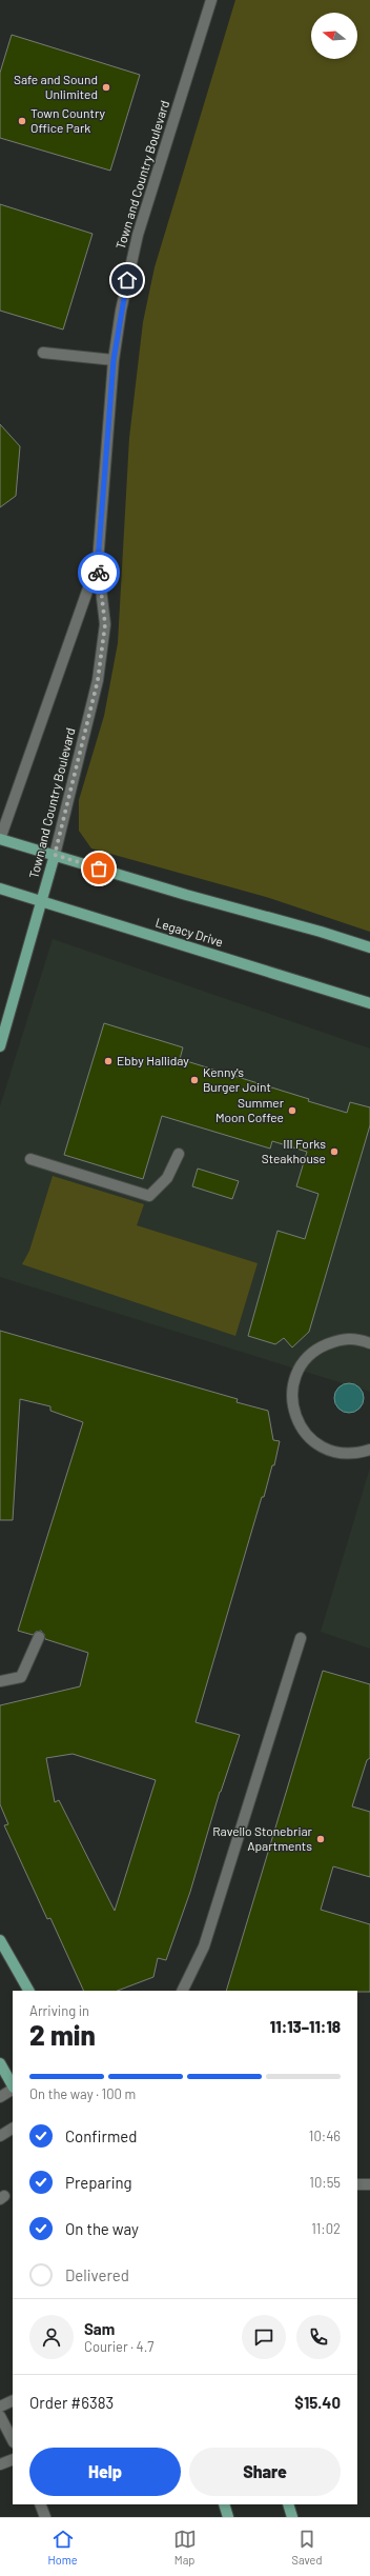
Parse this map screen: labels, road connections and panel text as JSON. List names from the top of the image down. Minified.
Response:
{"streets":{"main road":["Town and Country Boulevard","Legacy Drive"]},"crossings":[["Town and Country Boulevard","Legacy Drive"]],"places":["Safe and Sound Unlimited","Town Country Office Park","Ebby Halliday","Kenny's Burger Joint","Summer Moon Coffee","III Forks Steakhouse","Ravello Stonebriar Apartments"],"north":"left","page":{"heading":["2 min","Arriving in","11:13–11:18"],"panel":["Sam","Courier · 4.7","Order #6383","$15.40"],"bar":"On the way · 100 m","list":[["Confirmed","10:46"],["Preparing","10:55"],["On the way","11:02"],"Delivered"],"buttons":["Help","Share"],"tabs":["Home","Map","Saved"]}}
